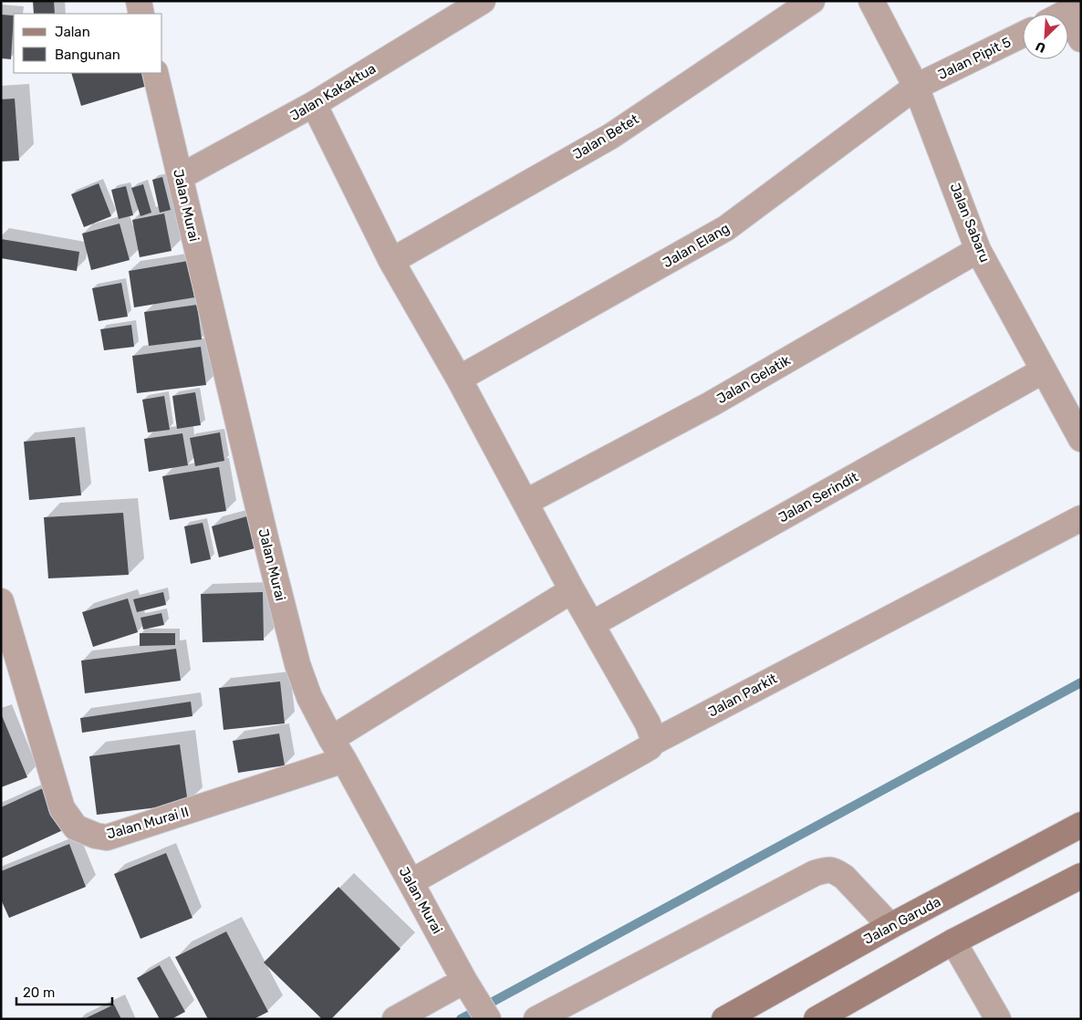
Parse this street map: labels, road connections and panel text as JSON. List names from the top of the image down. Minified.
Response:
{"streets":{"main road":["Jalan Garuda"],"street":["Jalan Pipit 5","Jalan Kakaktua","Jalan Betet","Jalan Murai","Jalan Sabaru","Jalan Elang","Jalan Gelatik","Jalan Serindit","Jalan Parkit","Jalan Murai II"]},"crossings":[["Jalan Pipit 5","Jalan Sabaru"],["Jalan Pipit 5","Jalan Elang"],["Jalan Kakaktua","Jalan Murai"],["Jalan Murai","Jalan Parkit"],["Jalan Murai","Jalan Murai II"],["Jalan Sabaru","Jalan Elang"],["Jalan Sabaru","Jalan Gelatik"],["Jalan Sabaru","Jalan Serindit"]],"legend":["Jalan","Bangunan"],"scale_bar":"20 m","north":"bottom left"}
